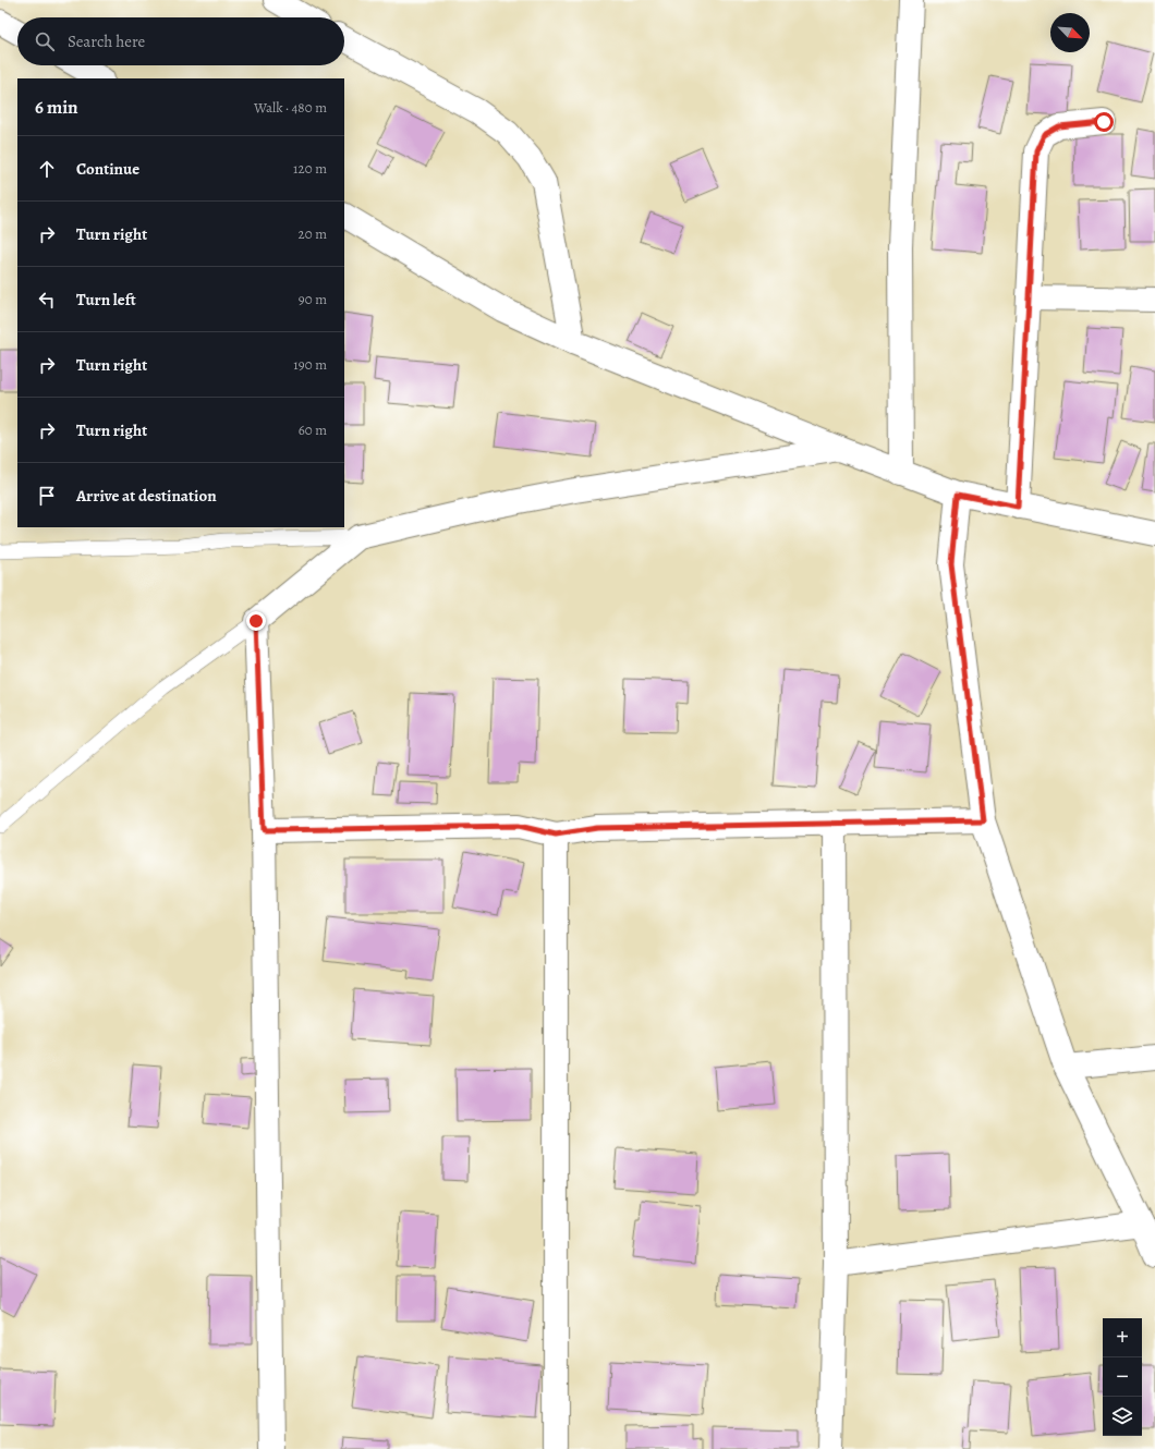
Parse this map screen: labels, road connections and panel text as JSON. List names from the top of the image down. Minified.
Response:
{"north":"bottom right","page":{"search":"Search here","heading":["6 min","Walk · 480 m"],"list":[["Continue","120 m"],["Turn right","20 m"],["Turn left","90 m"],["Turn right","190 m"],["Turn right","60 m"],"Arrive at destination"],"map_buttons":["+","−"]}}
